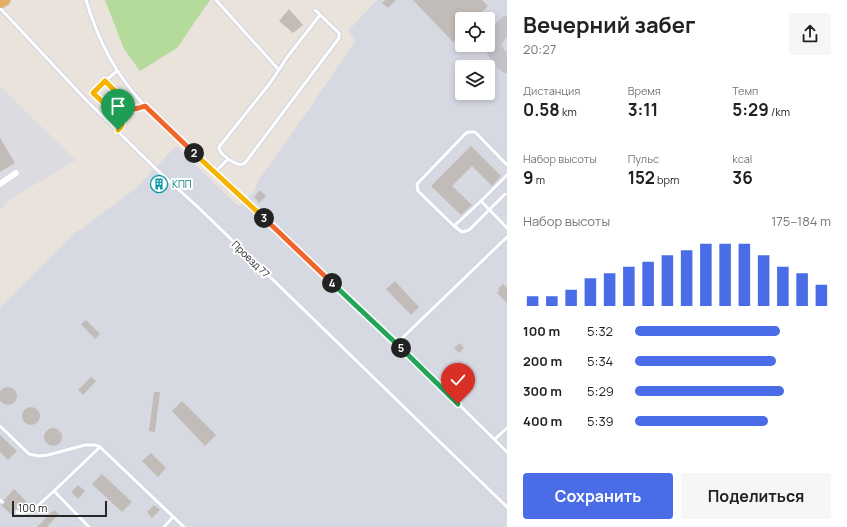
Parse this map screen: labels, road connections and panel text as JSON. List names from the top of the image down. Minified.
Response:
{"streets":{"lane":["Проезд 77"]},"places":{"building":["КПП"]},"scale_bar":"100 m","page":{"heading":["Вечерний забег","20:27"],"stats":[["Дистанция","0.58 km"],["Время","3:11"],["Темп","5:29 /km"],["Набор высоты","9 m"],["Пульс","152 bpm"],["kcal","36"]],"pins":["2","3","4","5"],"chart":["Набор высоты","175–184 m"],"list":[{"name":"100 m","note":"5:32"},{"name":"200 m","note":"5:34"},{"name":"300 m","note":"5:29"},{"name":"400 m","note":"5:39"}],"buttons":["Сохранить","Поделиться"],"scale":"100 m"}}
